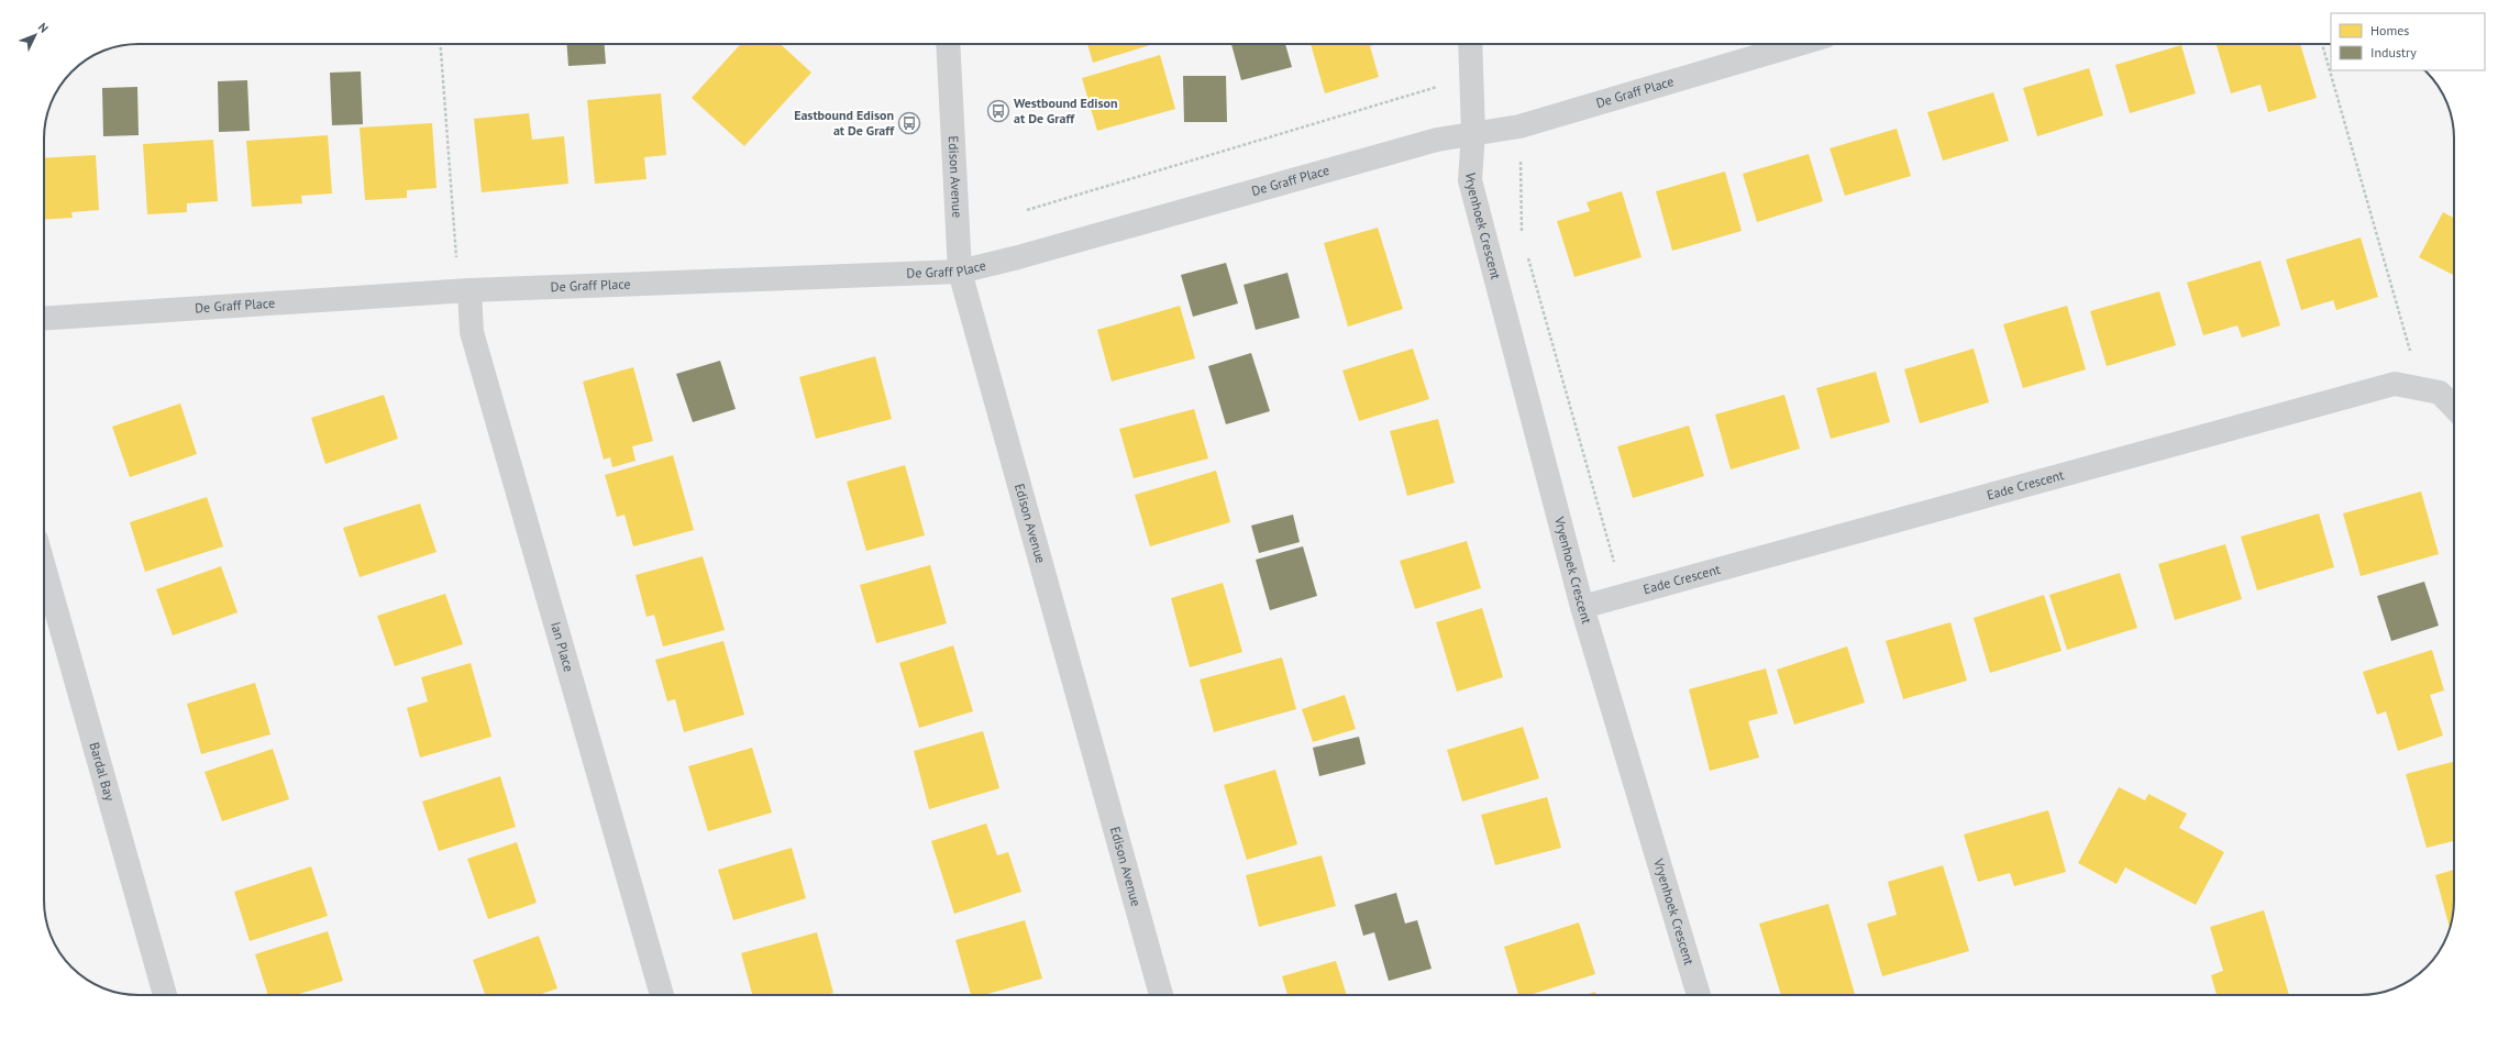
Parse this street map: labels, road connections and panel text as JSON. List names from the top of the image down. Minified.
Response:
{"streets":{"street":["De Graff Place","Edison Avenue","Vryenhoek Crescent","Eade Crescent","Ian Place","Bardal Bay"]},"crossings":[["De Graff Place","Edison Avenue"],["De Graff Place","Vryenhoek Crescent"],["De Graff Place","Ian Place"],["Vryenhoek Crescent","Eade Crescent"]],"places":{"bus stop":["Westbound Edison at De Graff","Eastbound Edison at De Graff"]},"legend":["Homes","Industry"],"north":"top right"}
